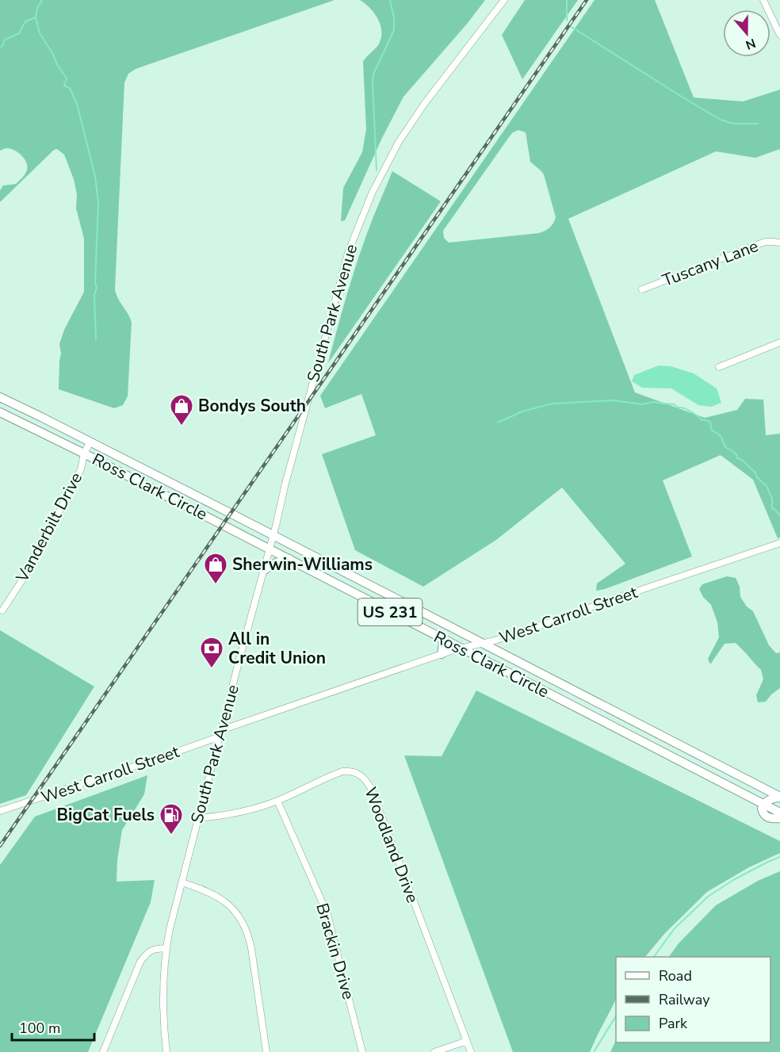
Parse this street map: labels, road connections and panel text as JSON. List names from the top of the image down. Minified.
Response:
{"streets":{"highway":["Ross Clark Circle","US 231"],"street":["Tuscany Lane","South Park Avenue","Vanderbilt Drive","West Carroll Street","Woodland Drive","Brackin Drive"]},"crossings":[["South Park Avenue","Ross Clark Circle"],["South Park Avenue","West Carroll Street"],["South Park Avenue","Woodland Drive"],["Ross Clark Circle","Vanderbilt Drive"],["Ross Clark Circle","West Carroll Street"],["Woodland Drive","Brackin Drive"]],"places":{"shop":["Bondys South","Sherwin-Williams"],"bank":["All in Credit Union"],"fuel station":["BigCat Fuels"]},"legend":["Road","Railway","Park"],"scale_bar":"100 m","north":"bottom"}
